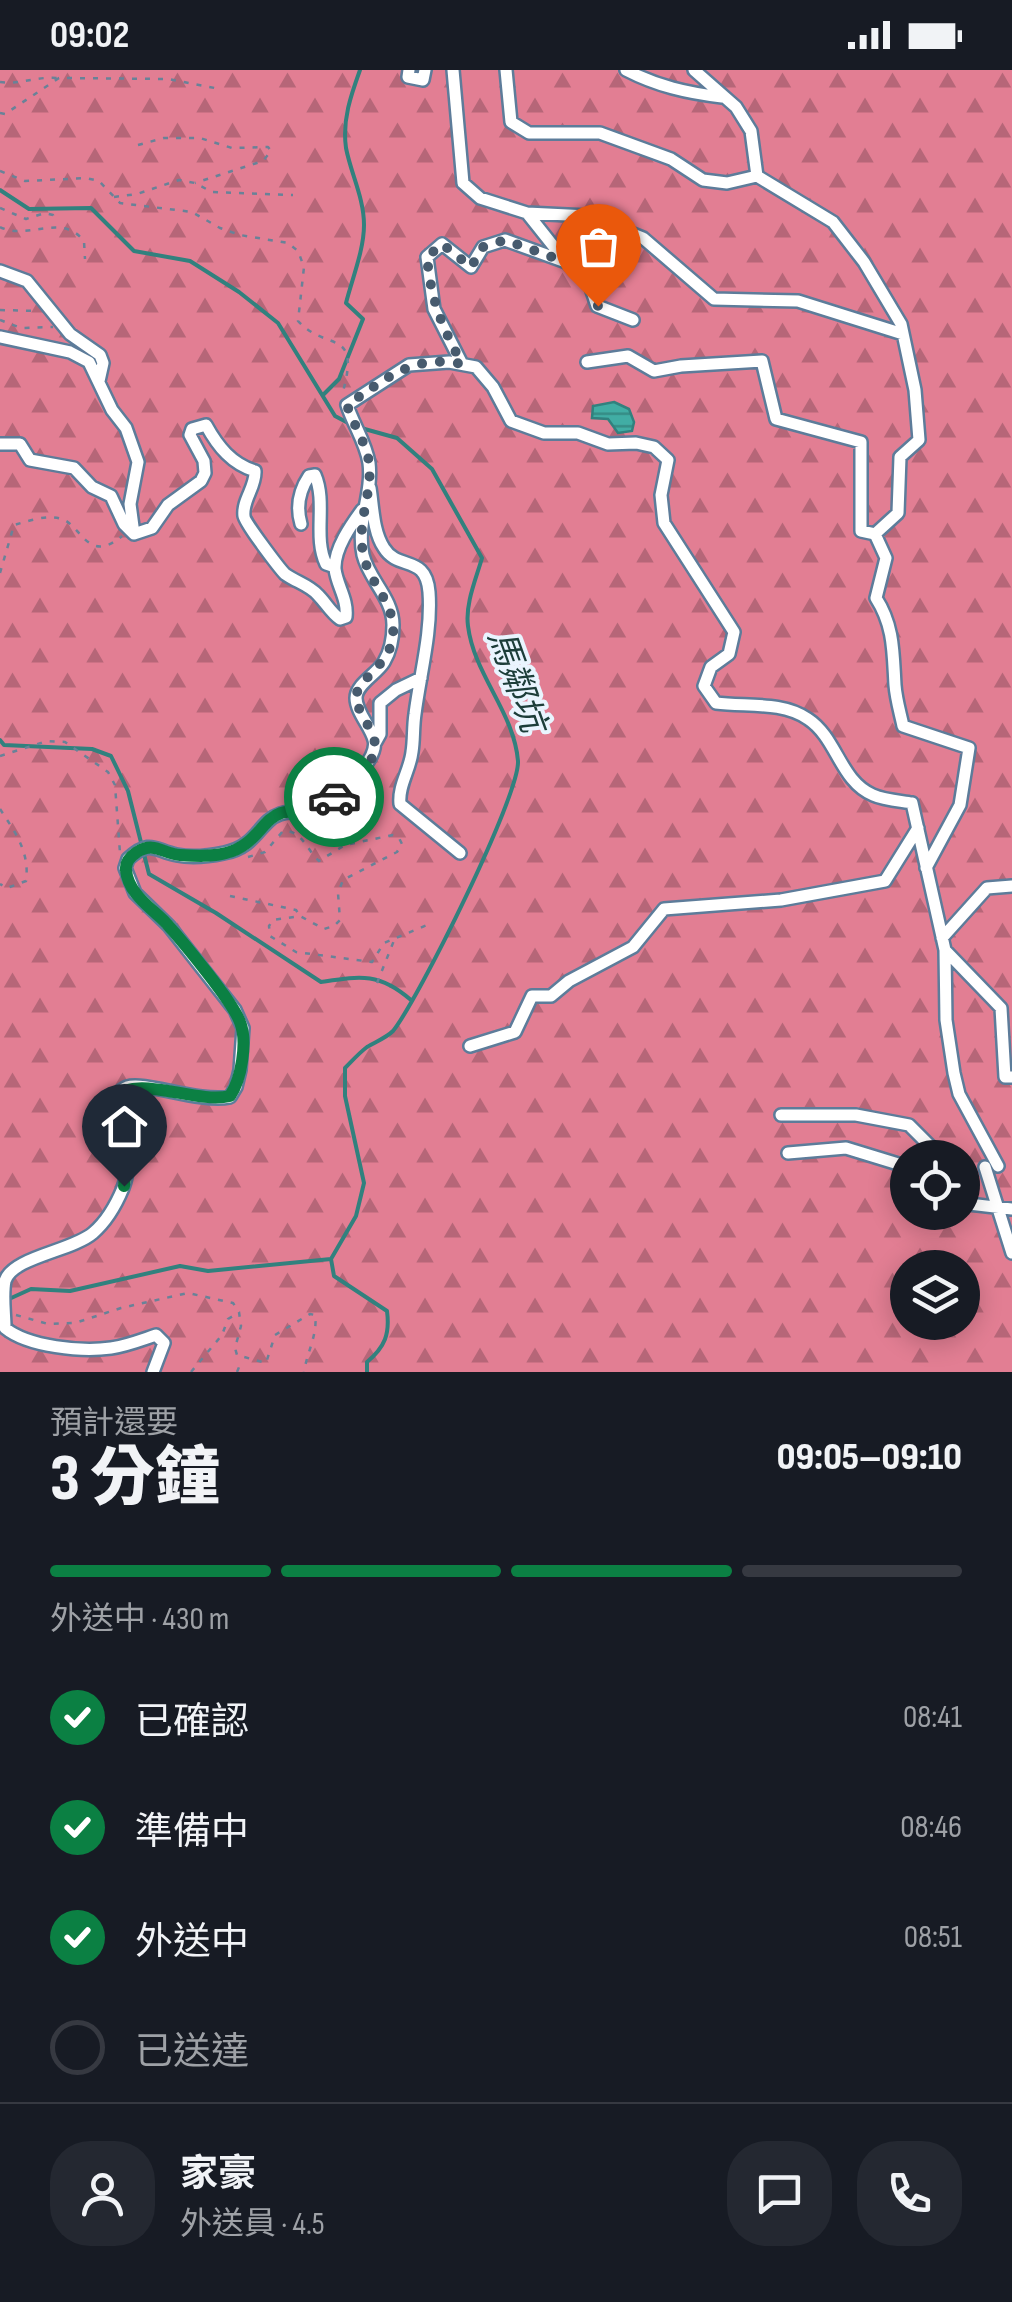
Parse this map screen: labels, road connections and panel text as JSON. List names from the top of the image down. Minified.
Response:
{"water":["馬鄰坑"],"page":{"status":"09:02","heading":["3 分鐘","預計還要","09:05–09:10"],"panel":["家豪","外送員 · 4.5"],"bar":"外送中 · 430 m","list":[["已確認","08:41"],["準備中","08:46"],["外送中","08:51"],"已送達"]}}
